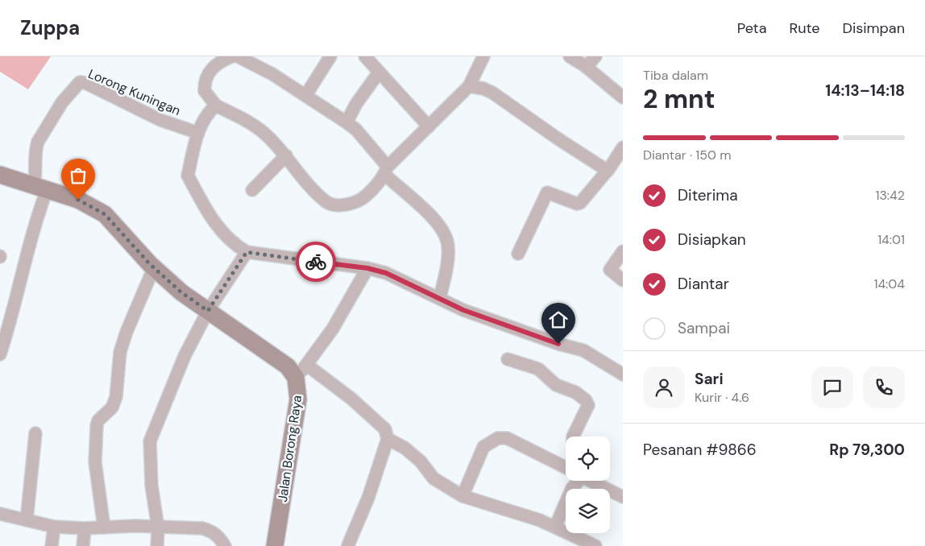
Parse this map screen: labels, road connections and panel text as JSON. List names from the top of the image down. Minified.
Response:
{"streets":{"main road":["Jalan Borong Raya"],"street":["Lorong Kuningan"]},"crossings":[["Lorong Kuningan","Jalan Borong Raya"]],"page":{"header":"Zuppa","nav":["Peta","Rute","Disimpan"],"heading":["2 mnt","Tiba dalam","14:13–14:18"],"panel":["Sari","Kurir · 4.6","Pesanan #9866","Rp 79,300"],"bar":"Diantar · 150 m","list":[["Diterima","13:42"],["Disiapkan","14:01"],["Diantar","14:04"],"Sampai"]}}
